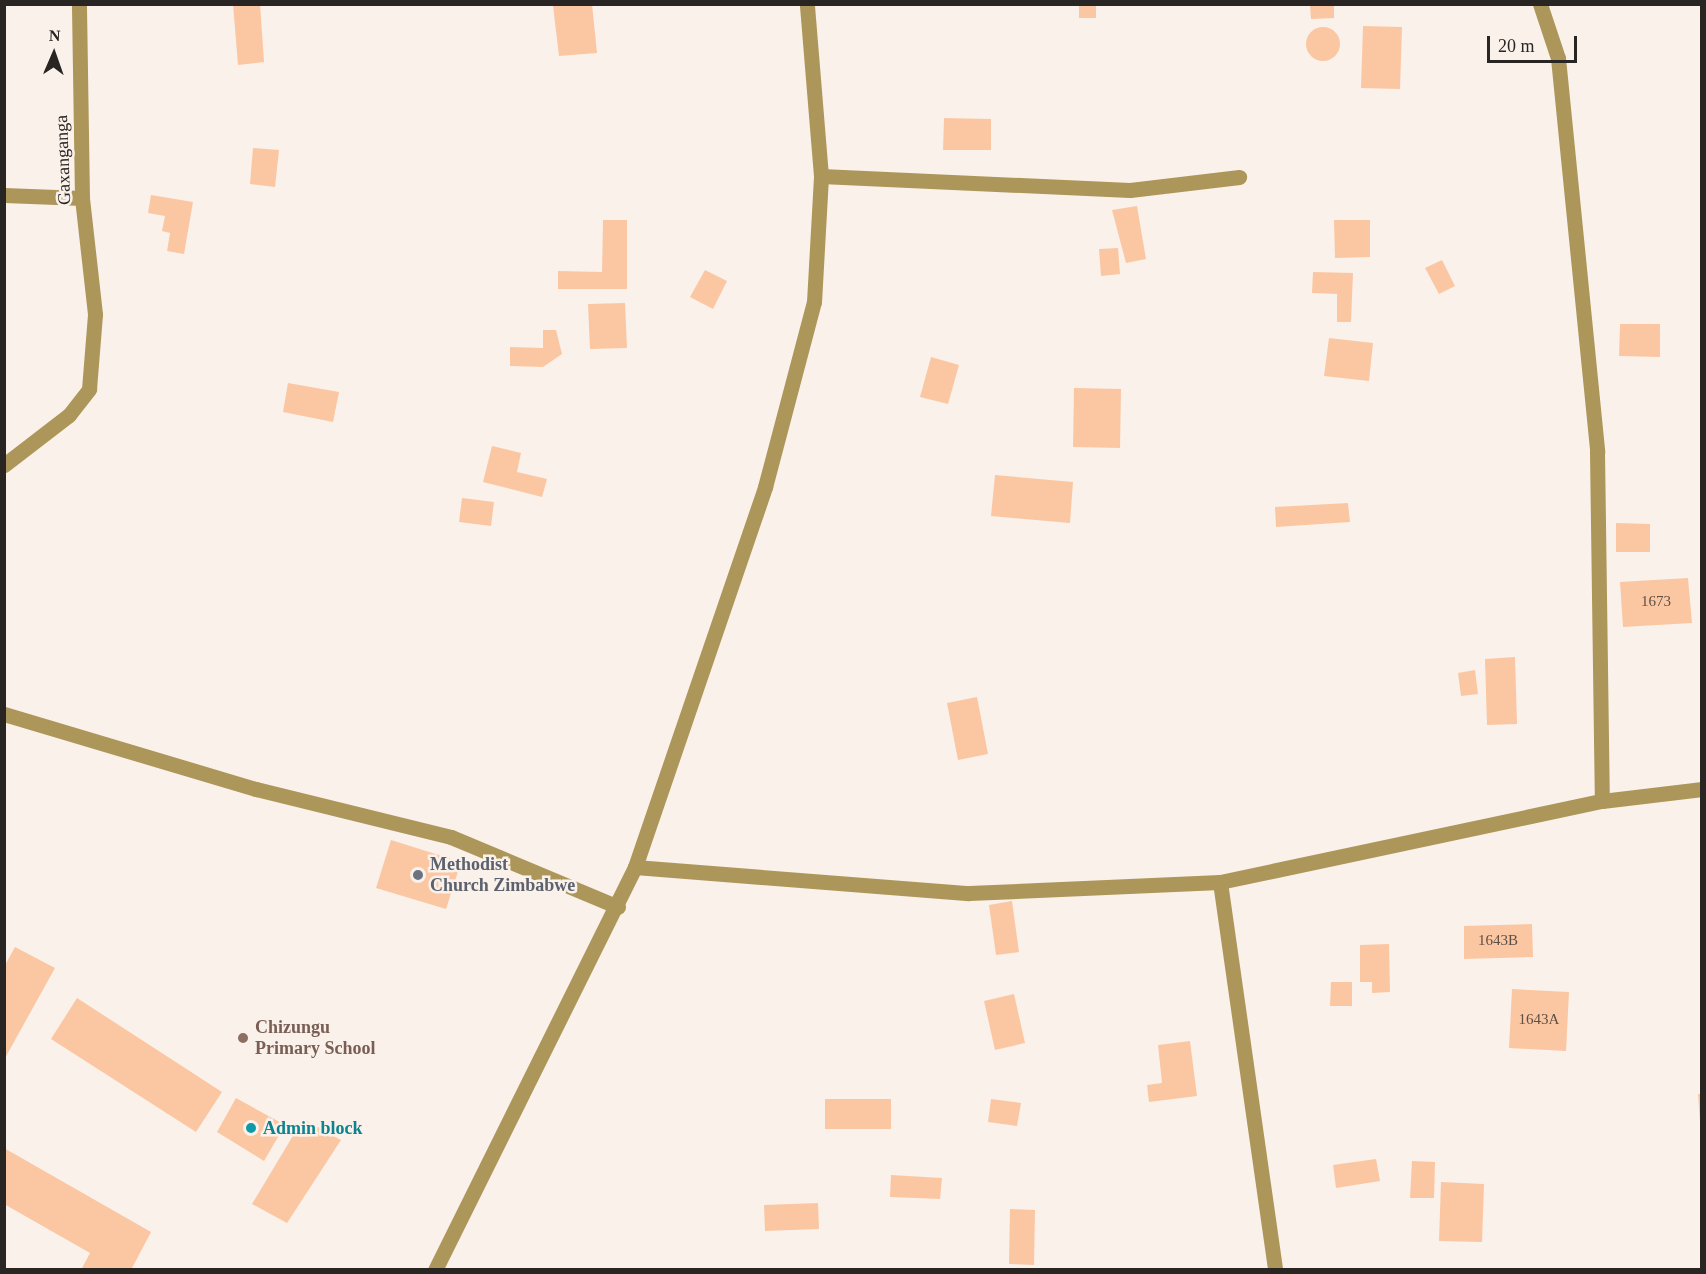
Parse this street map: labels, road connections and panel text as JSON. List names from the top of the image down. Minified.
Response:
{"streets":{"street":["Gaxanganga"]},"places":["Methodist Church Zimbabwe","Chizungu Primary School","Admin block"],"house_numbers":["1673","1643B","1643A"],"scale_bar":"20 m","north":"top"}
